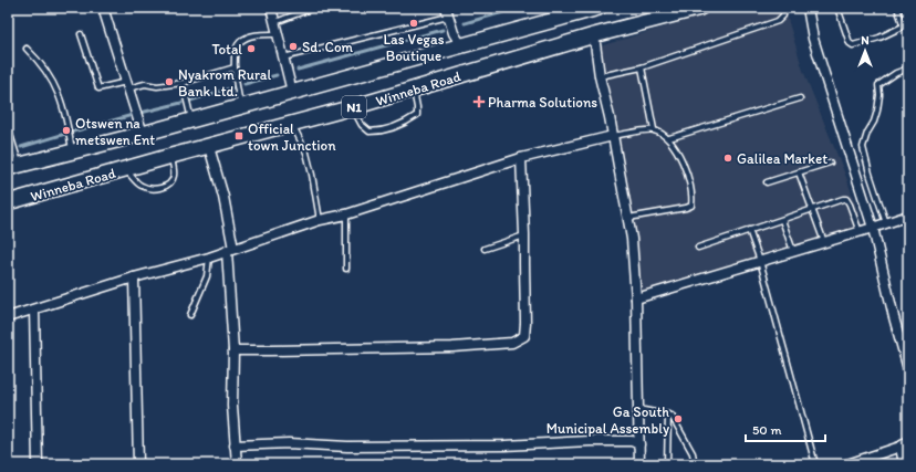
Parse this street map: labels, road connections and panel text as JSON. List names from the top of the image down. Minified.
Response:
{"streets":{"highway":["Winneba Road","N1"]},"places":{"other":["Las Vegas Boutique","Sd. Com","Total","Nyakrom Rural Bank Ltd.","Otswen na metswen Ent","Galilea Market","Ga South Municipal Assembly"],"health":["Pharma Solutions"],"transit":["Official town Junction"]},"scale_bar":"50 m","north":"top"}
